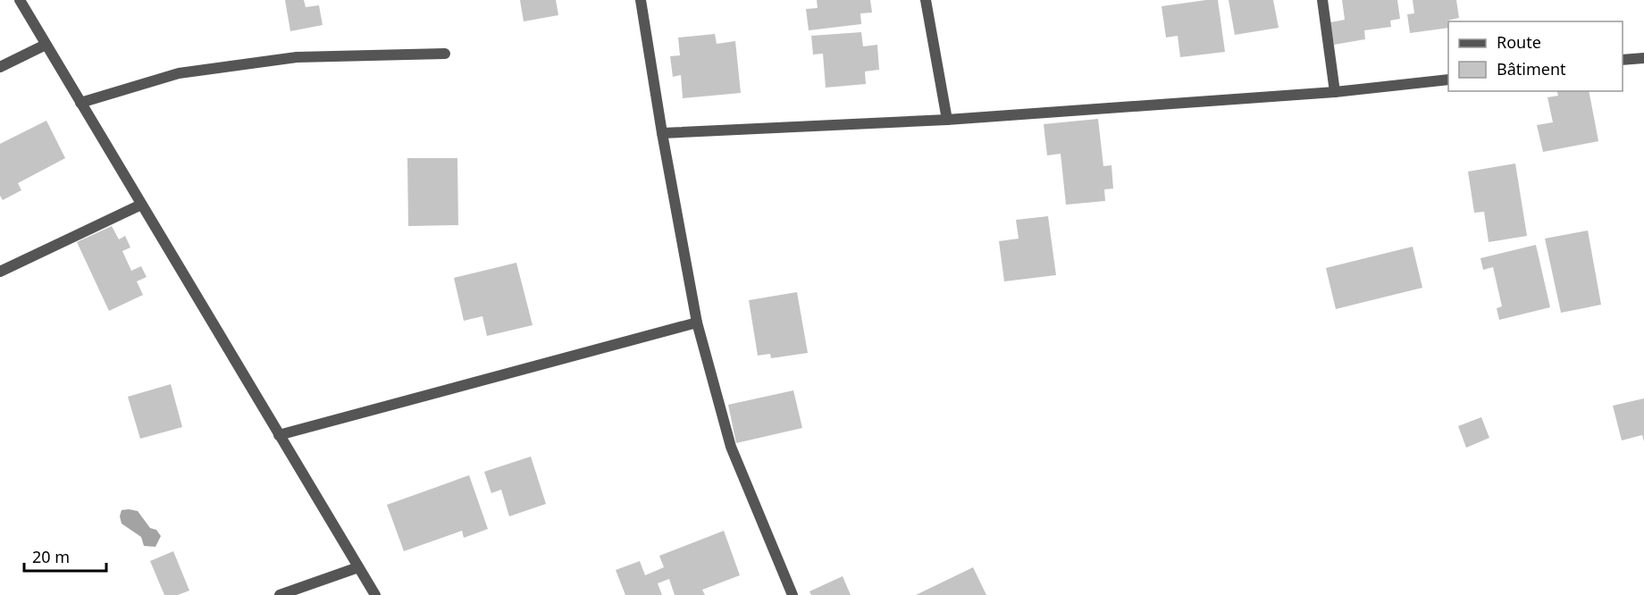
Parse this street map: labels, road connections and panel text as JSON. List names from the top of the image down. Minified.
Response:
{"legend":["Route","Bâtiment"],"scale_bar":"20 m"}
